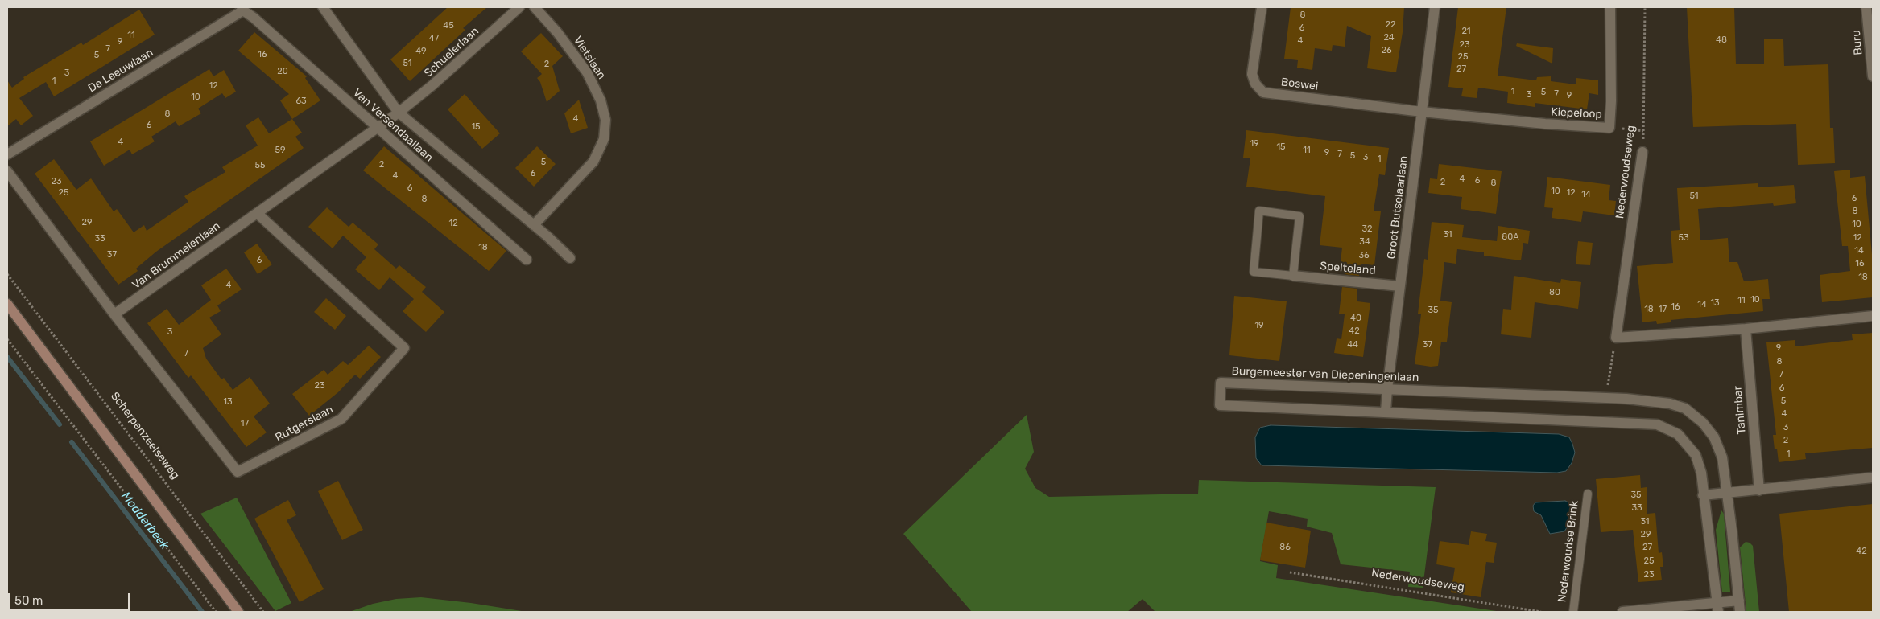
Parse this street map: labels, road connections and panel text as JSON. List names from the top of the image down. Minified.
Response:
{"streets":{"street":["Buru","Schuelerlaan","Vietslaan","De Leeuwlaan","Boswei","Kiepeloop","Van Versendaallaan","Nederwoudseweg","Groot Butselaarlaan","Van Brummelenlaan","Spelteland","Burgemeester van Diepeningenlaan","Tanimbar","Rutgerslaan"],"lane":["Nederwoudse Brink"],"path":["Scherpenzeelseweg"]},"crossings":[["Schuelerlaan","Van Versendaallaan"],["Schuelerlaan","Van Brummelenlaan"],["Vietslaan","Van Versendaallaan"],["De Leeuwlaan","Van Versendaallaan"],["Boswei","Kiepeloop"],["Boswei","Groot Butselaarlaan"],["Kiepeloop","Groot Butselaarlaan"],["Van Versendaallaan","Van Brummelenlaan"],["Groot Butselaarlaan","Spelteland"],["Groot Butselaarlaan","Burgemeester van Diepeningenlaan"],["Van Brummelenlaan","Rutgerslaan"]],"water":["Modderbeek"],"house_numbers":["8","22","45","6","21","11","24","47","48","4","9","23","7","26","49","16","5","25","51","2","27","20","3","1","12","1","5","7","3","9","10","63","8","4","6","15","4","19","15","59","11","9","7","5","3","1","5","2","55","6","4","4","6","23","2","8","6","10","25","12","14","51","6","8","8","29","12","10","32","31","80A","53","12","33","34","18","14","37","36","6","16","18","4","80","10","11","13","14","16","18","17","35","40","19","42","3","44","37","9","7","8","7","23","6","5","13","4","17","3","2","1","35","33","31","29","86","27","42","25","23"],"scale_bar":"50 m"}
